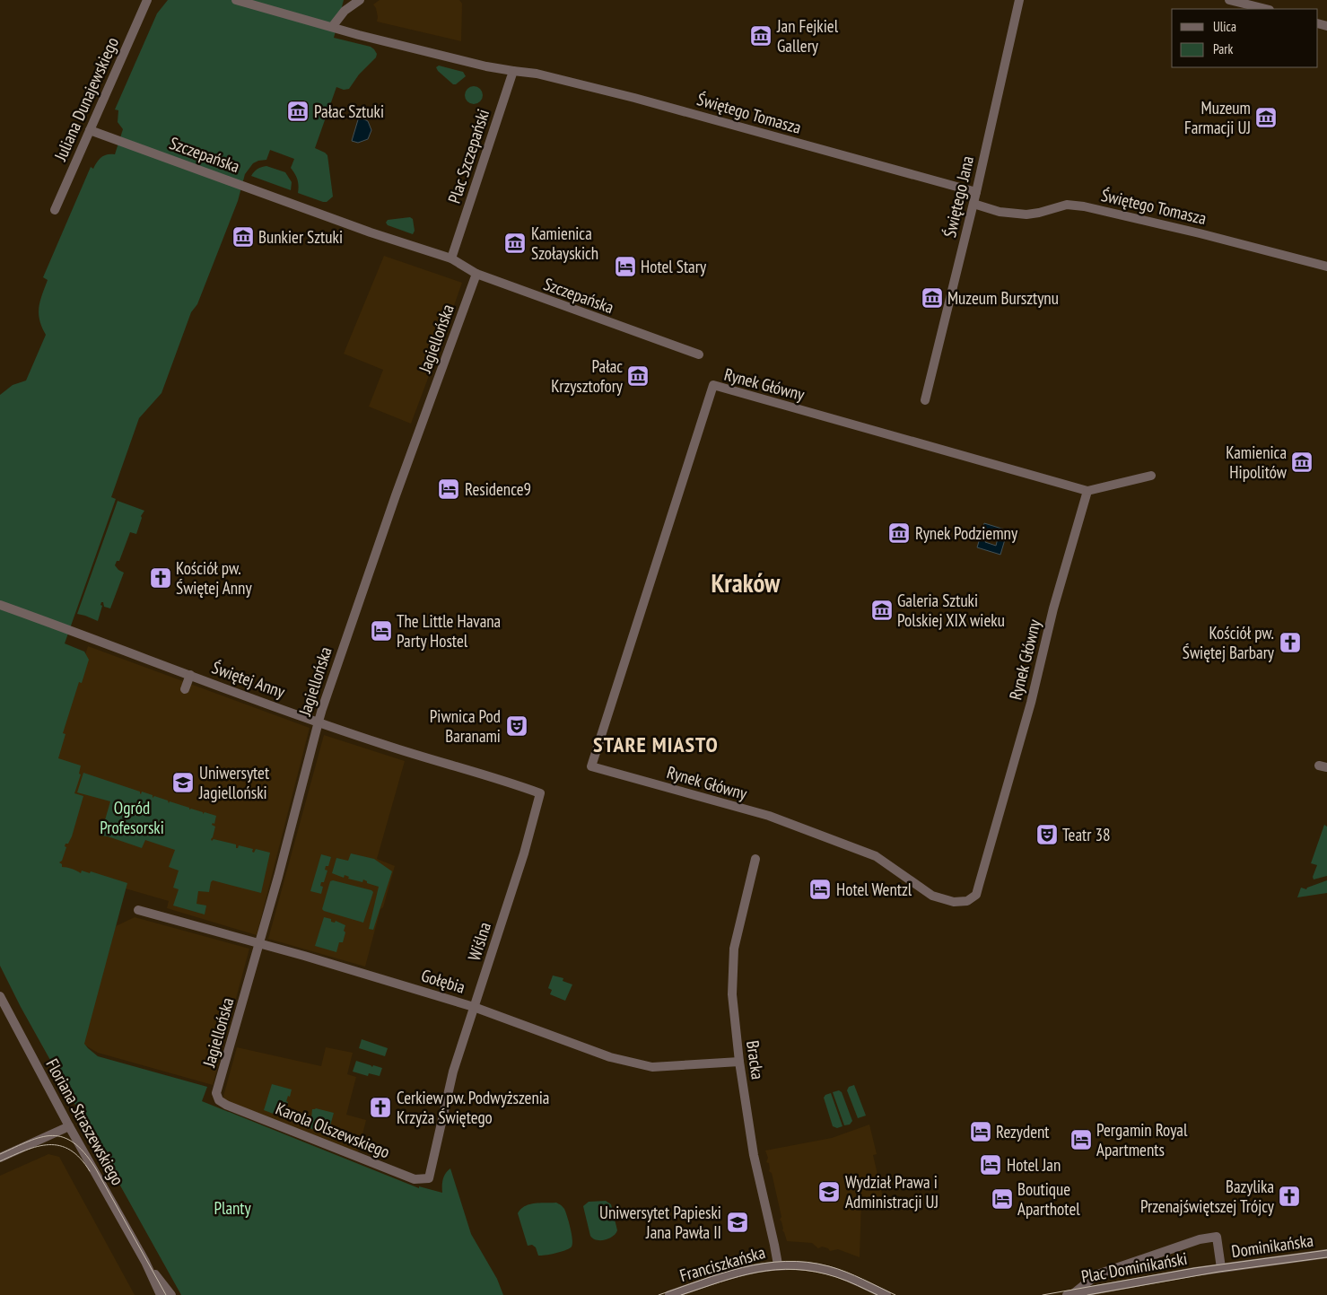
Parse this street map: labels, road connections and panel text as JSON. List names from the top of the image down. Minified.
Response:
{"streets":{"street":["Juliana Dunajewskiego","Świętego Tomasza","Szczepańska","Plac Szczepański","Świętego Jana","Jagiellońska","Rynek Główny","Świętej Anny","Wiślna","Gołębia","Bracka","Floriana Straszewskiego","Karola Olszewskiego","Dominikańska","Franciszkańska","Plac Dominikański"]},"crossings":[["Juliana Dunajewskiego","Szczepańska"],["Świętego Tomasza","Plac Szczepański"],["Świętego Tomasza","Świętego Jana"],["Szczepańska","Plac Szczepański"],["Szczepańska","Jagiellońska"],["Jagiellońska","Świętej Anny"],["Jagiellońska","Gołębia"],["Jagiellońska","Karola Olszewskiego"],["Świętej Anny","Wiślna"],["Wiślna","Gołębia"],["Wiślna","Karola Olszewskiego"],["Gołębia","Bracka"],["Bracka","Franciszkańska"],["Dominikańska","Plac Dominikański"]],"districts":["Kraków","STARE MIASTO"],"parks":["Ogród Profesorski","Planty"],"places":{"museum":["Jan Fejkiel Gallery","Pałac Sztuki","Muzeum Farmacji UJ","Bunkier Sztuki","Kamienica Szołayskich","Muzeum Bursztynu","Pałac Krzysztofory","Kamienica Hipolitów","Rynek Podziemny","Galeria Sztuki Polskiej XIX wieku"],"hotel":["Hotel Stary","Residence9","The Little Havana Party Hostel","Hotel Wentzl","Rezydent","Pergamin Royal Apartments","Hotel Jan","Boutique Aparthotel"],"church":["Kościół pw. Świętej Anny","Kościół pw. Świętej Barbary","Cerkiew pw. Podwyższenia Krzyża Świętego","Bazylika Przenajświętszej Trójcy"],"theatre":["Piwnica Pod Baranami","Teatr 38"],"school or university":["Uniwersytet Jagielloński","Wydział Prawa i Administracji UJ","Uniwersytet Papieski Jana Pawła II"]},"legend":["Ulica","Park"]}
